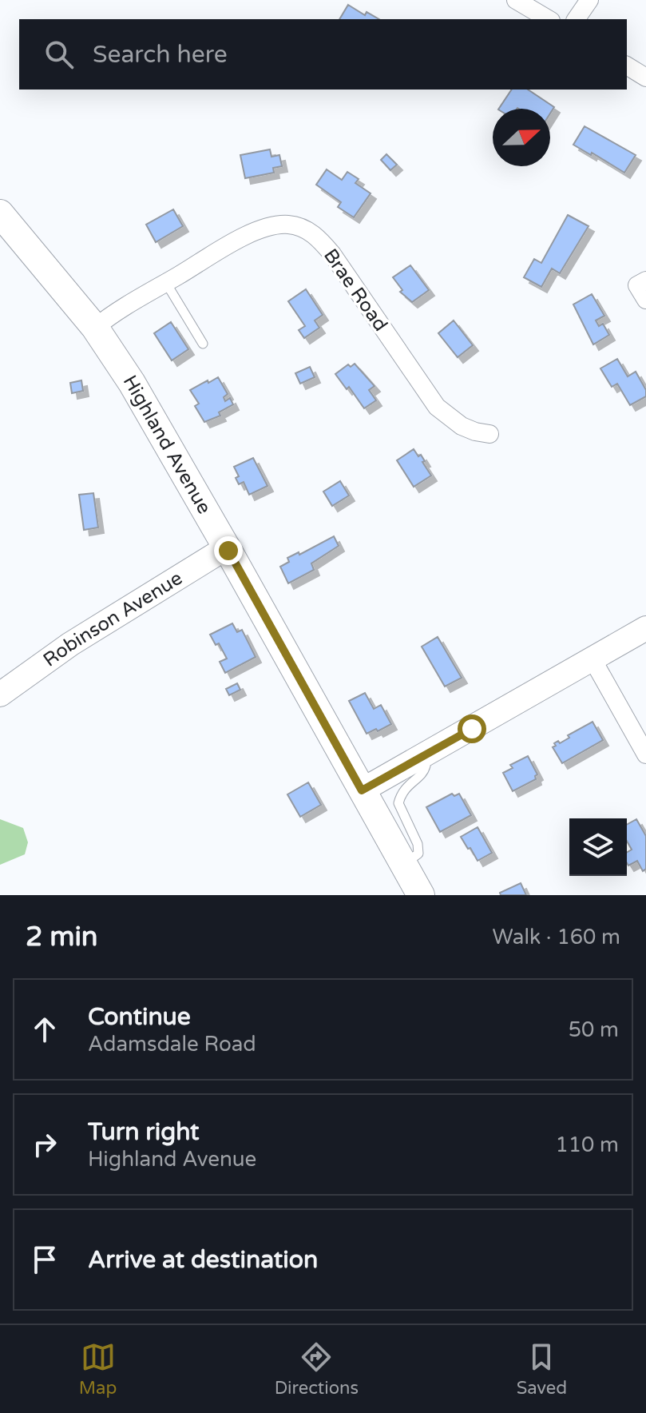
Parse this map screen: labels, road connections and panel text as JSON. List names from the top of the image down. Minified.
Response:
{"streets":{"main road":["Highland Avenue"],"street":["Brae Road","Robinson Avenue"]},"crossings":[["Brae Road","Highland Avenue"],["Highland Avenue","Robinson Avenue"]],"north":"right","page":{"search":"Search here","heading":["2 min","Walk · 160 m"],"list":[["Continue","Adamsdale Road","50 m"],["Turn right","Highland Avenue","110 m"],"Arrive at destination"],"nav":["Map","Directions","Saved"]}}
